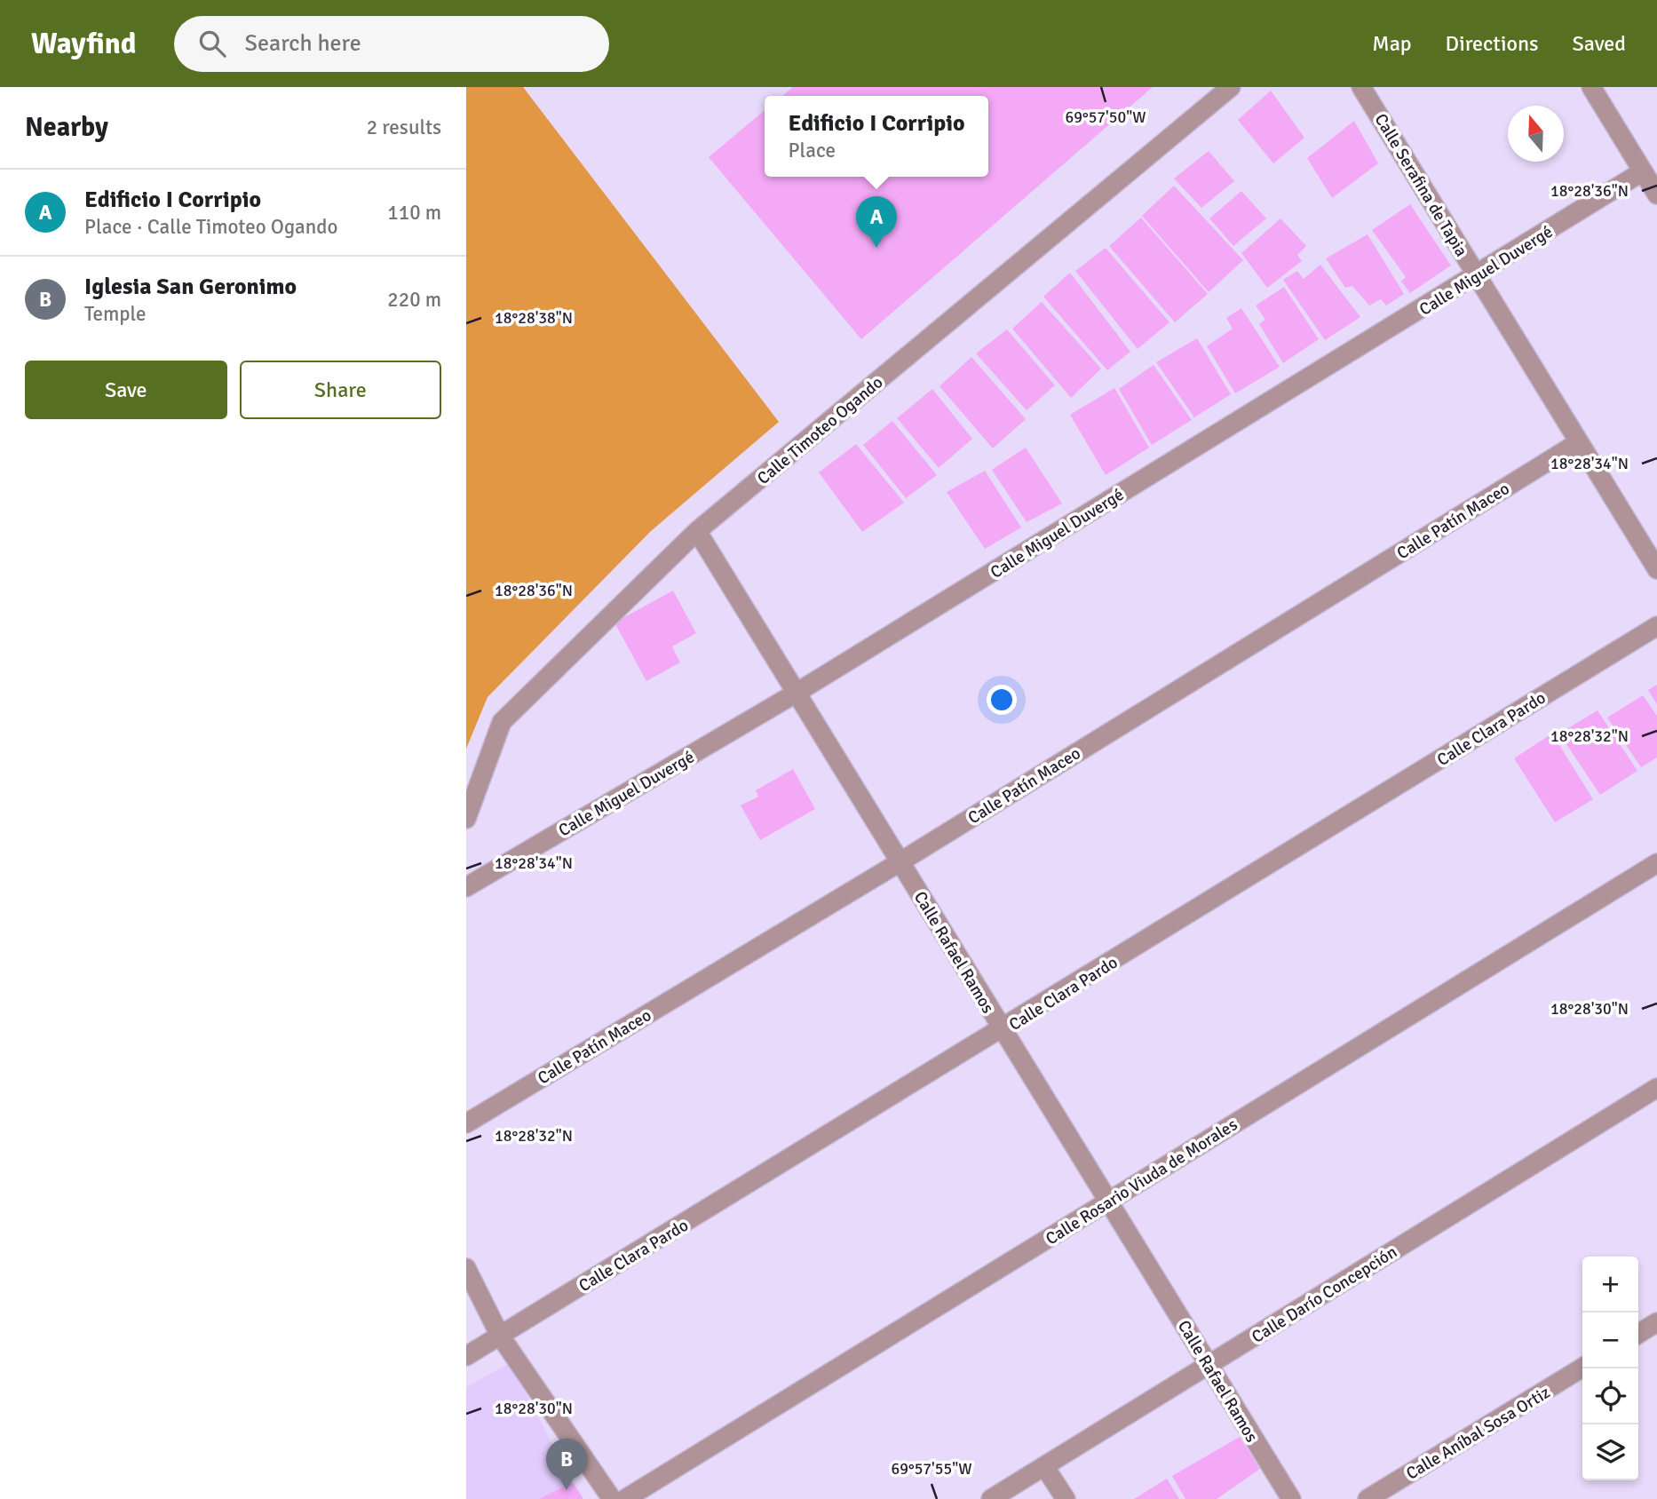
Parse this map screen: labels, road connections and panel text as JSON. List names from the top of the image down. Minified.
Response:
{"streets":{"street":["Calle Serafina de Tapia","Calle Miguel Duvergé","Calle Timoteo Ogando","Calle Patín Maceo","Calle Clara Pardo","Calle Rafael Ramos","Calle Rosario Viuda de Morales","Calle Darío Concepción","Calle Aníbal Sosa Ortiz"]},"crossings":[["Calle Serafina de Tapia","Calle Miguel Duvergé"],["Calle Serafina de Tapia","Calle Patín Maceo"],["Calle Miguel Duvergé","Calle Rafael Ramos"],["Calle Timoteo Ogando","Calle Rafael Ramos"],["Calle Patín Maceo","Calle Rafael Ramos"],["Calle Clara Pardo","Calle Rafael Ramos"],["Calle Rafael Ramos","Calle Rosario Viuda de Morales"],["Calle Rafael Ramos","Calle Darío Concepción"]],"north":"top","page":{"header":"Wayfind","search":"Search here","nav":["Map","Directions","Saved"],"heading":["Nearby","2 results"],"popup":["Edificio I Corripio","Place"],"list":[{"mark":"A","name":"Edificio I Corripio","note":"Place · Calle Timoteo Ogando","value":"110 m"},{"mark":"B","name":"Iglesia San Geronimo","note":"Temple","value":"220 m"}],"pins":["A","B"],"buttons":["Save","Share"],"map_buttons":["+","−"]},"coordinates":["69°57'50\"W","18°28'36\"N","18°28'38\"N","18°28'34\"N","18°28'32\"N","18°28'30\"N","69°57'55\"W"]}
